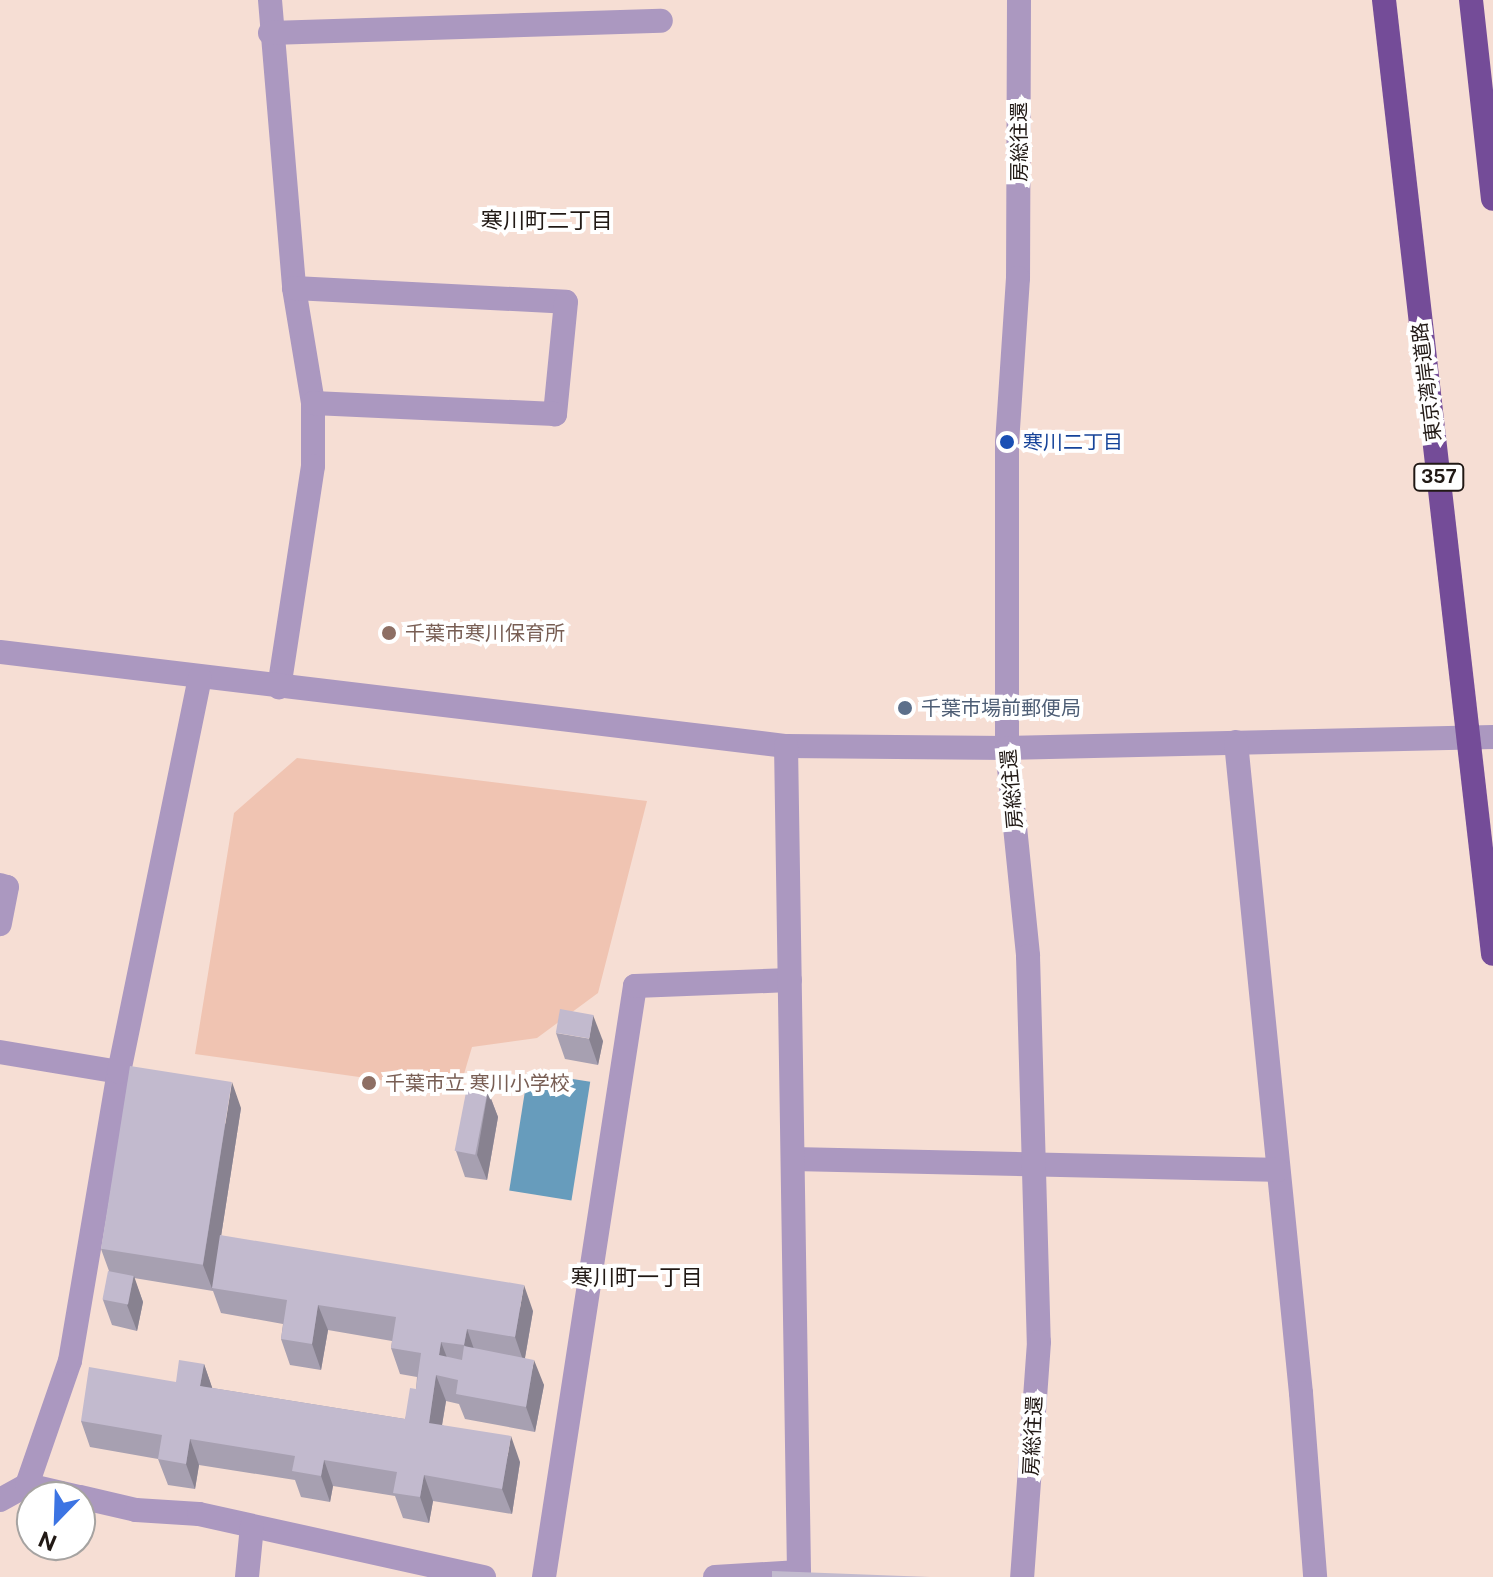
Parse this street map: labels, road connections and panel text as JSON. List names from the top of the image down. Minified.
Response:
{"streets":{"highway":["東京湾岸道路","357"],"street":["房総往還"]},"districts":["寒川町二丁目","寒川町一丁目"],"places":["寒川二丁目","千葉市寒川保育所","千葉市場前郵便局","千葉市立 寒川小学校"],"north":"bottom left"}
